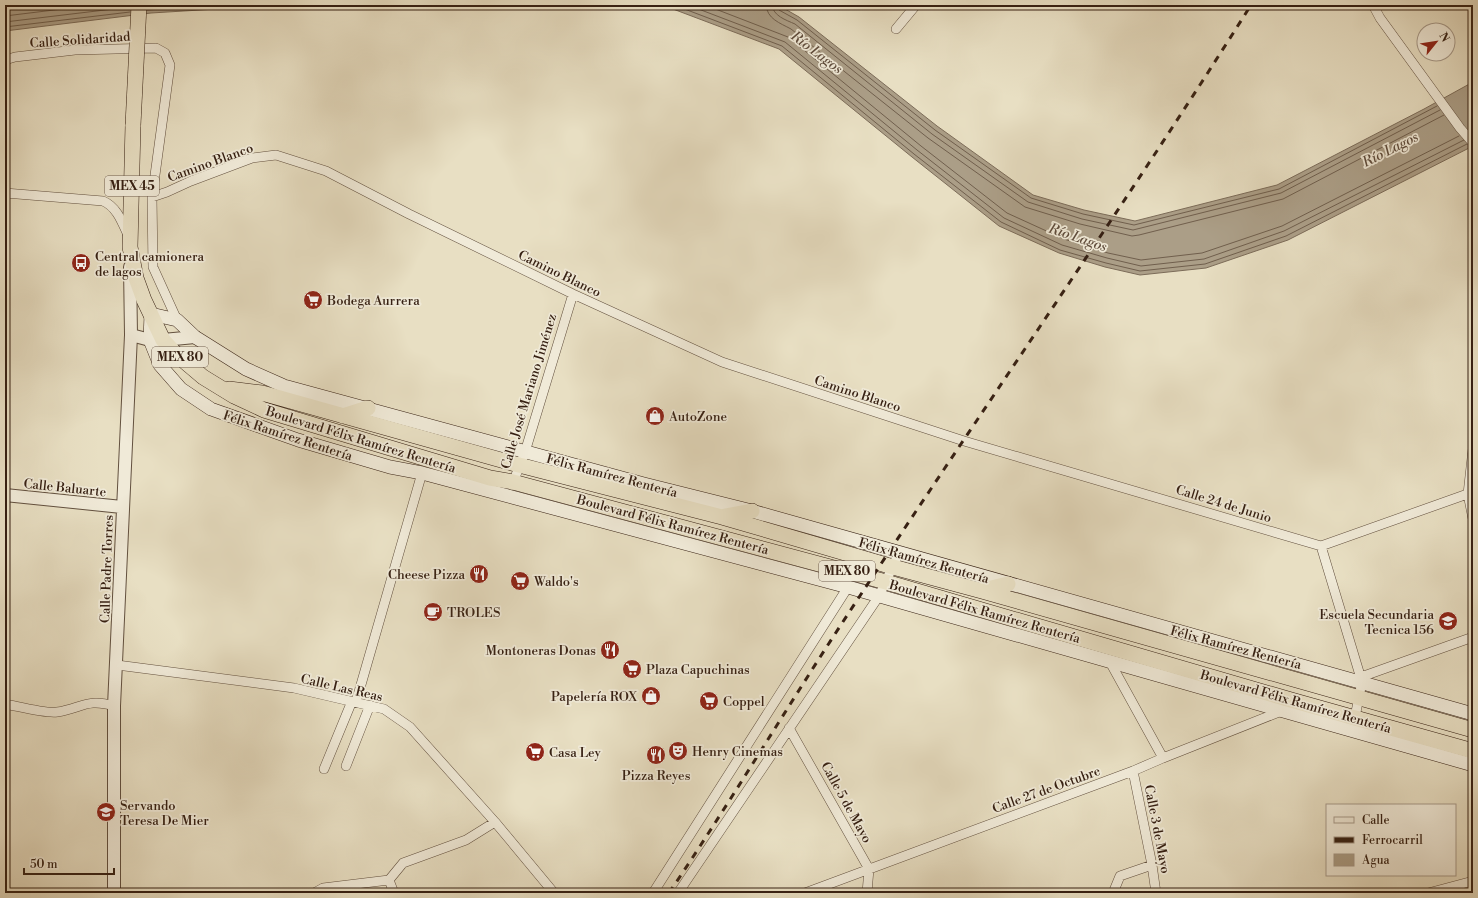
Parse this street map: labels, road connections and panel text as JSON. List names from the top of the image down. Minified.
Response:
{"streets":{"highway":["MEX 45","MEX 80","Boulevard Félix Ramírez Rentería"],"main road":["Félix Ramírez Rentería"],"street":["Calle Solidaridad","Camino Blanco","Calle José Mariano Jiménez","Calle Baluarte","Calle 24 de Junio","Calle Padre Torres","Calle Las Reas","Calle 27 de Octubre","Calle 5 de Mayo","Calle 3 de Mayo"]},"crossings":[["Calle Solidaridad","Camino Blanco"],["Camino Blanco","Calle José Mariano Jiménez"],["Camino Blanco","Calle 24 de Junio"],["MEX 45","Boulevard Félix Ramírez Rentería"],["MEX 45","Calle Padre Torres"],["Calle José Mariano Jiménez","Félix Ramírez Rentería"],["Calle José Mariano Jiménez","Boulevard Félix Ramírez Rentería"],["Félix Ramírez Rentería","Boulevard Félix Ramírez Rentería"],["Félix Ramírez Rentería","Calle 27 de Octubre"],["Boulevard Félix Ramírez Rentería","Calle Padre Torres"],["Boulevard Félix Ramírez Rentería","Calle 27 de Octubre"],["Calle Baluarte","Calle Padre Torres"],["Calle Padre Torres","Calle Las Reas"],["Calle 27 de Octubre","Calle 5 de Mayo"],["Calle 27 de Octubre","Calle 3 de Mayo"]],"water":["Río Lagos"],"places":{"bus stop":["Central camionera de lagos"],"supermarket":["Bodega Aurrera","Waldo's","Plaza Capuchinas","Coppel","Casa Ley"],"shop":["AutoZone","Papelería ROX"],"restaurant":["Cheese Pizza","Montoneras Donas","Pizza Reyes"],"cafe":["TROLES"],"school or university":["Escuela Secundaria Tecnica 156","Servando Teresa De Mier"],"theatre":["Henry Cinemas"]},"legend":["Calle","Ferrocarril","Agua"],"scale_bar":"50 m","north":"top right"}
